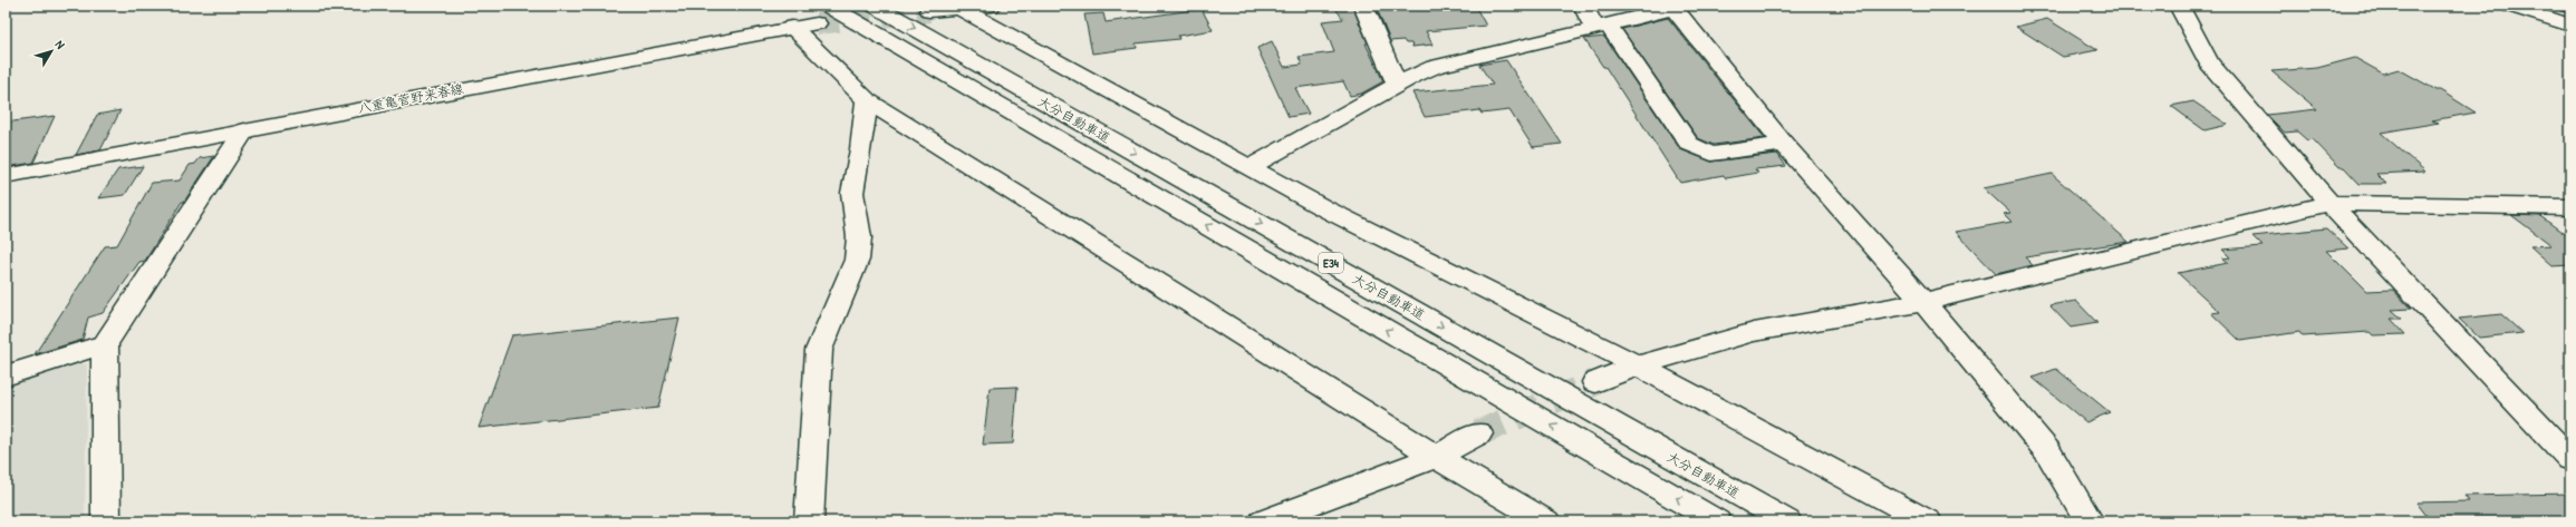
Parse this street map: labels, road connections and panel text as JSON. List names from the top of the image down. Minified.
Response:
{"streets":{"main road":["八重亀菅野来春線","大分自動車道","E34"]},"crossings":[["八重亀菅野来春線","大分自動車道"]],"north":"top right"}
